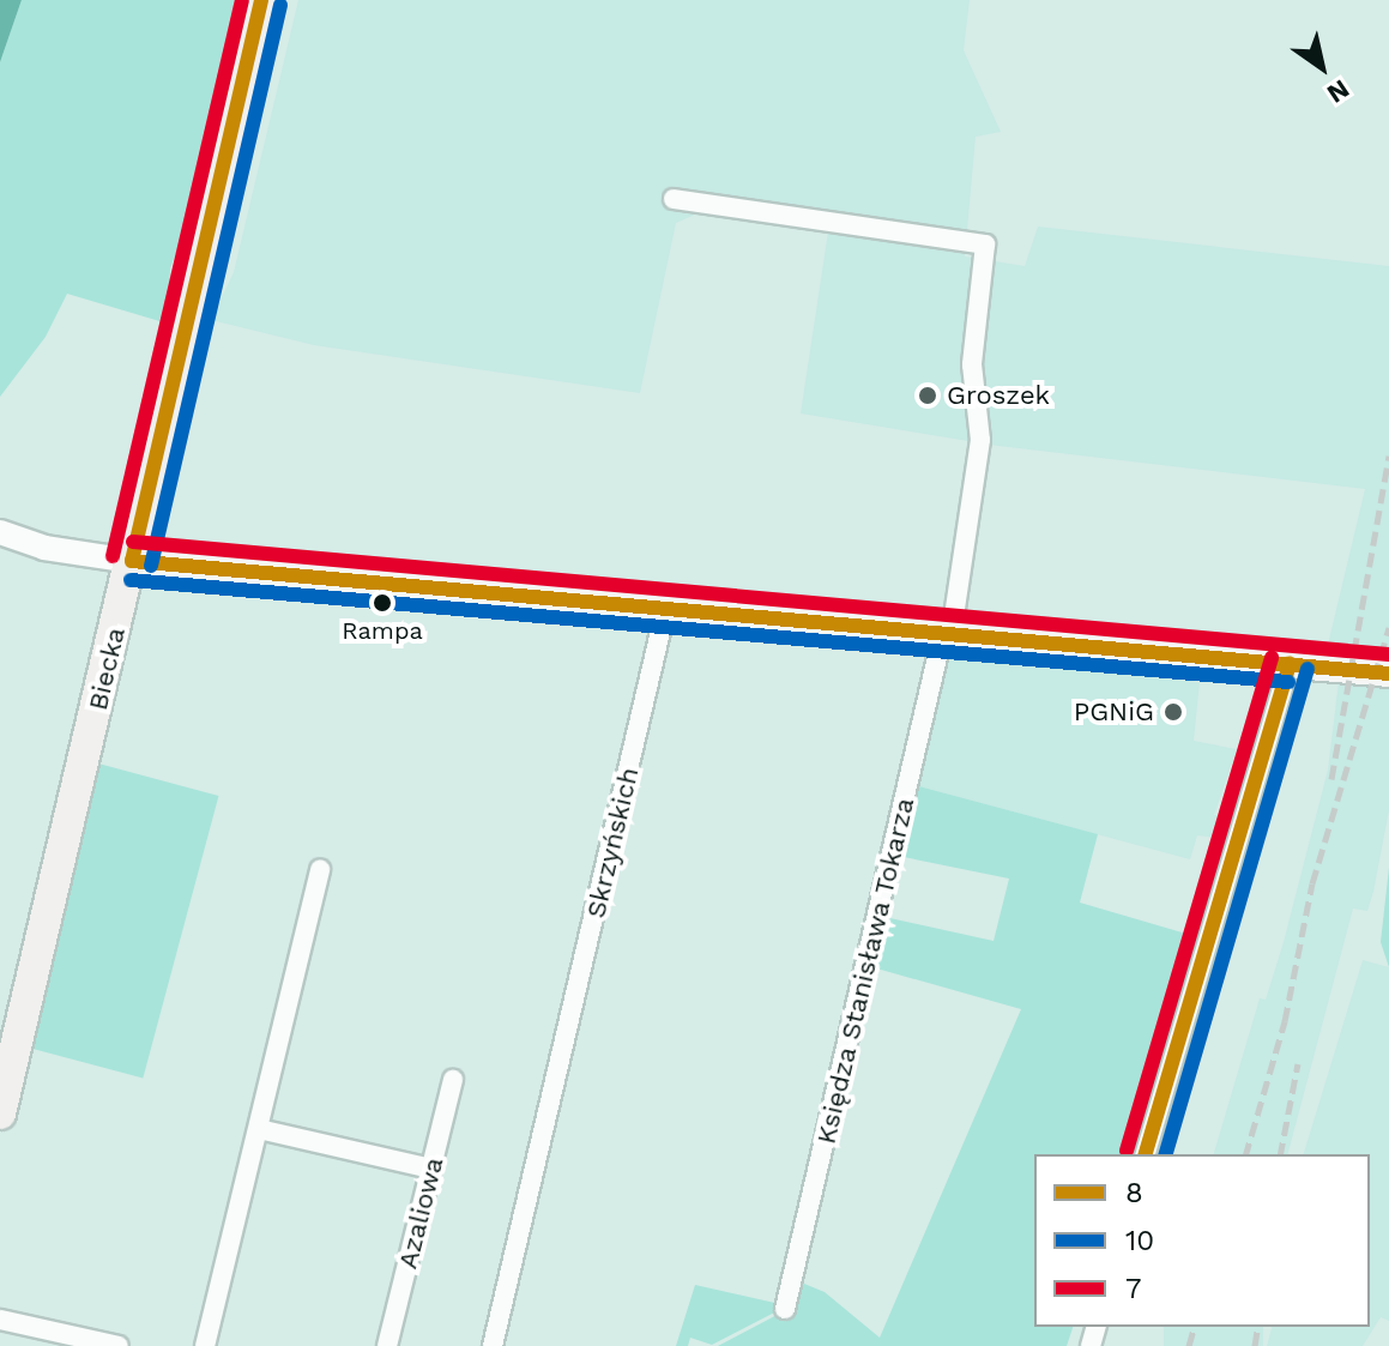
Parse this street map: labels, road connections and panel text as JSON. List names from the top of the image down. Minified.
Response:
{"streets":{"main road":["Biecka"],"street":["Skrzyńskich","Księdza Stanisława Tokarza","Azaliowa"]},"places":["Groszek","Rampa","PGNiG"],"lines":["transit line 8","transit line 7","transit line 10"],"legend":["8","10","7"],"north":"bottom right"}
